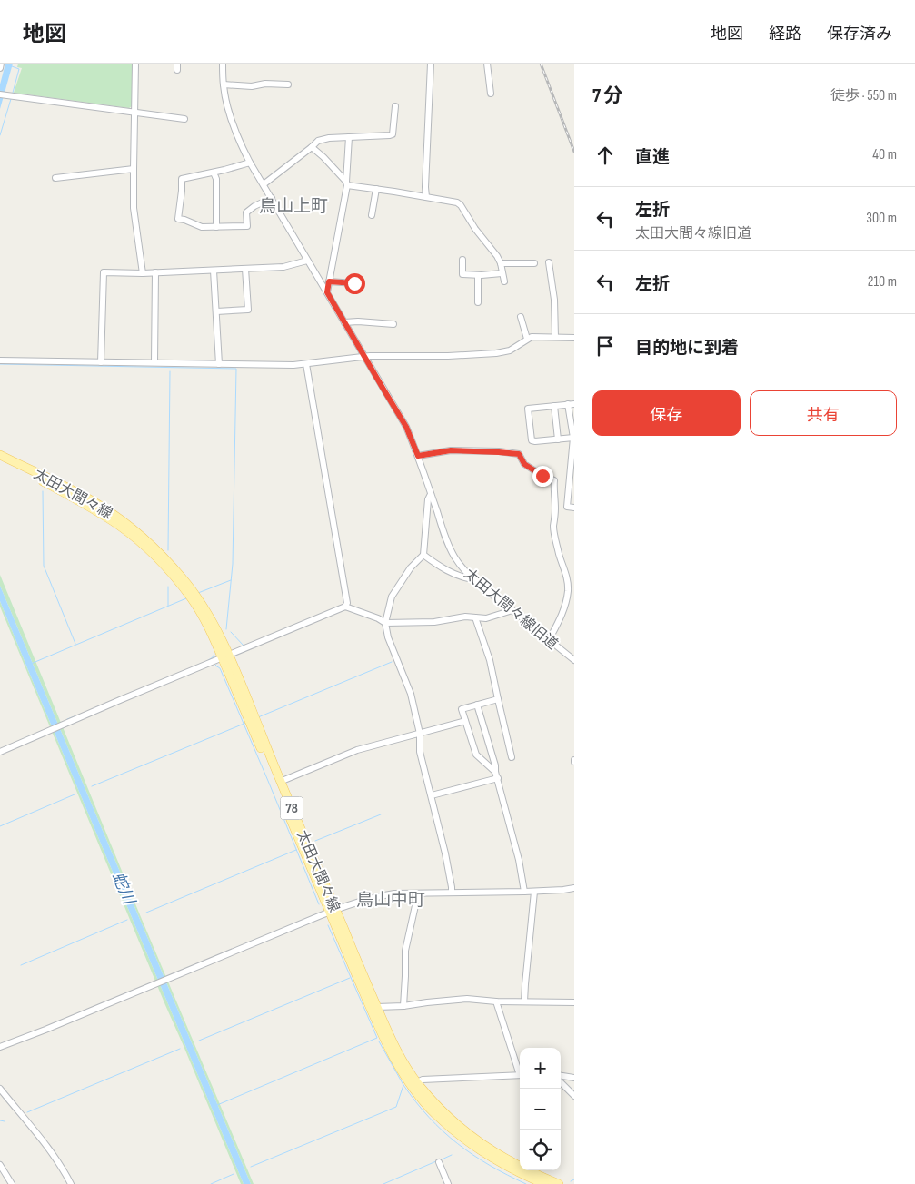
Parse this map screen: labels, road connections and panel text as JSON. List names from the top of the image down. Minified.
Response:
{"streets":{"main road":["太田大間々線","78"],"street":["太田大間々線旧道"]},"districts":["鳥山上町","鳥山中町"],"water":["蛇川"],"page":{"header":"地図","nav":["地図","経路","保存済み"],"heading":["7 分","徒歩 · 550 m"],"list":[["直進","40 m"],["左折","太田大間々線旧道","300 m"],["左折","210 m"],"目的地に到着"],"buttons":["保存","共有"],"map_buttons":["+","−"]}}
